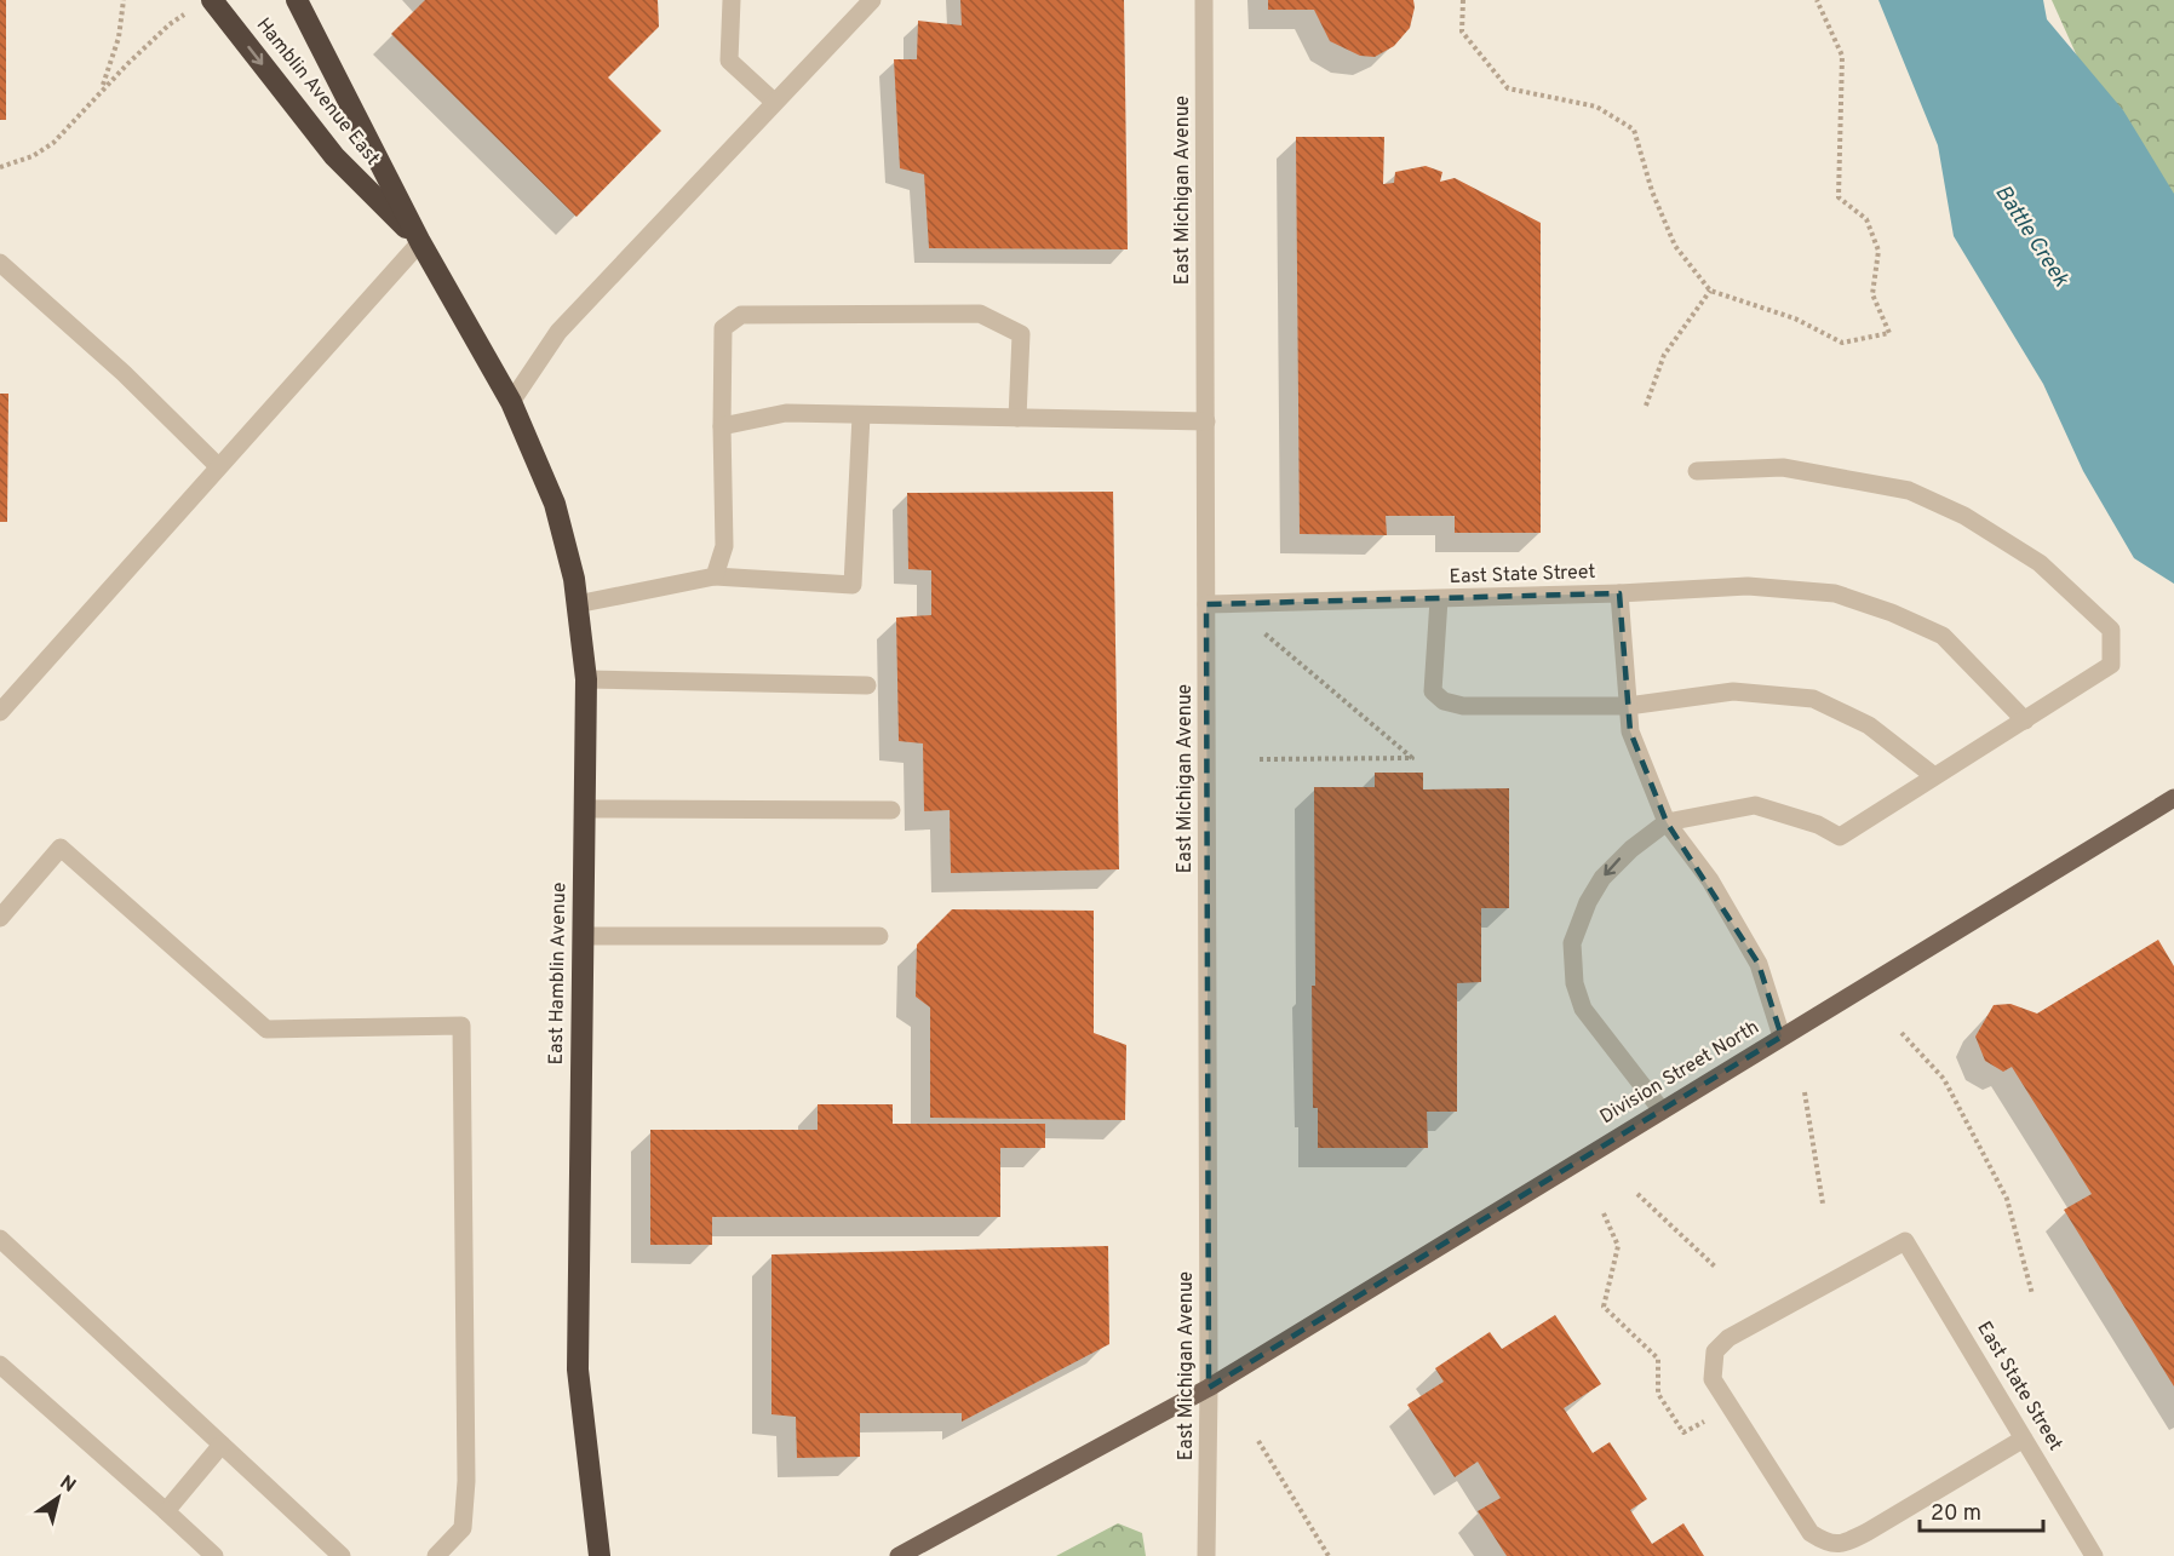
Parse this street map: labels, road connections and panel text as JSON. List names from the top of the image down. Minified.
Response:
{"streets":{"highway":["Hamblin Avenue East","East Hamblin Avenue"],"main road":["Division Street North"],"street":["East Michigan Avenue","East State Street"]},"crossings":[["Hamblin Avenue East","East Hamblin Avenue"],["East Michigan Avenue","East State Street"],["East Michigan Avenue","Division Street North"],["East State Street","Division Street North"]],"water":["Battle Creek"],"scale_bar":"20 m","north":"top right"}
